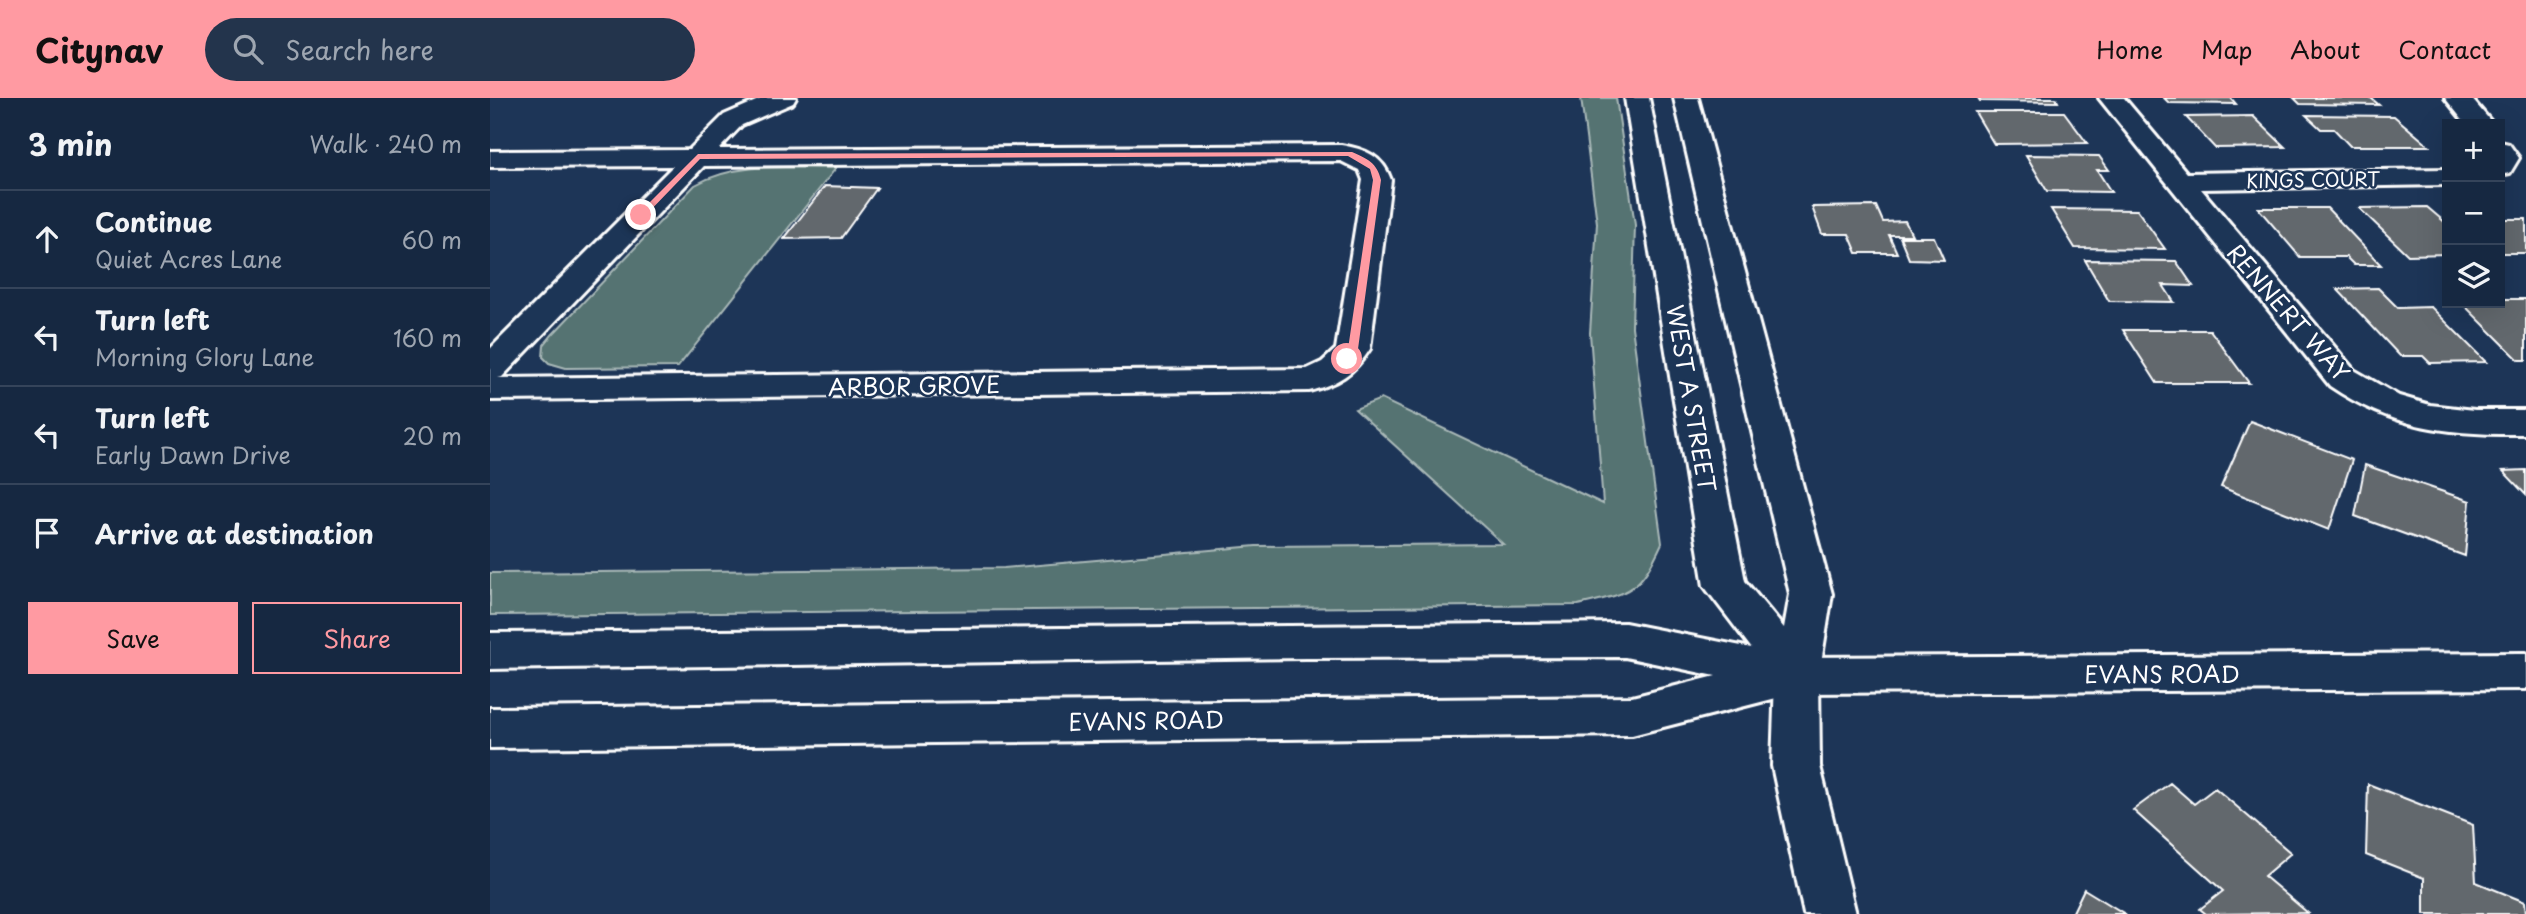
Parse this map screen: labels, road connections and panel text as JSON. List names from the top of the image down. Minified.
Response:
{"streets":{"street":["KINGS COURT","RENNERT WAY","ARBOR GROVE","WEST A STREET","EVANS ROAD"]},"crossings":[["KINGS COURT","RENNERT WAY"],["WEST A STREET","EVANS ROAD"]],"page":{"header":"Citynav","search":"Search here","nav":["Home","Map","About","Contact"],"heading":["3 min","Walk · 240 m"],"map_buttons":["+","−"],"list":[["Continue","Quiet Acres Lane","60 m"],["Turn left","Morning Glory Lane","160 m"],["Turn left","Early Dawn Drive","20 m"],"Arrive at destination"],"buttons":["Save","Share"]}}
